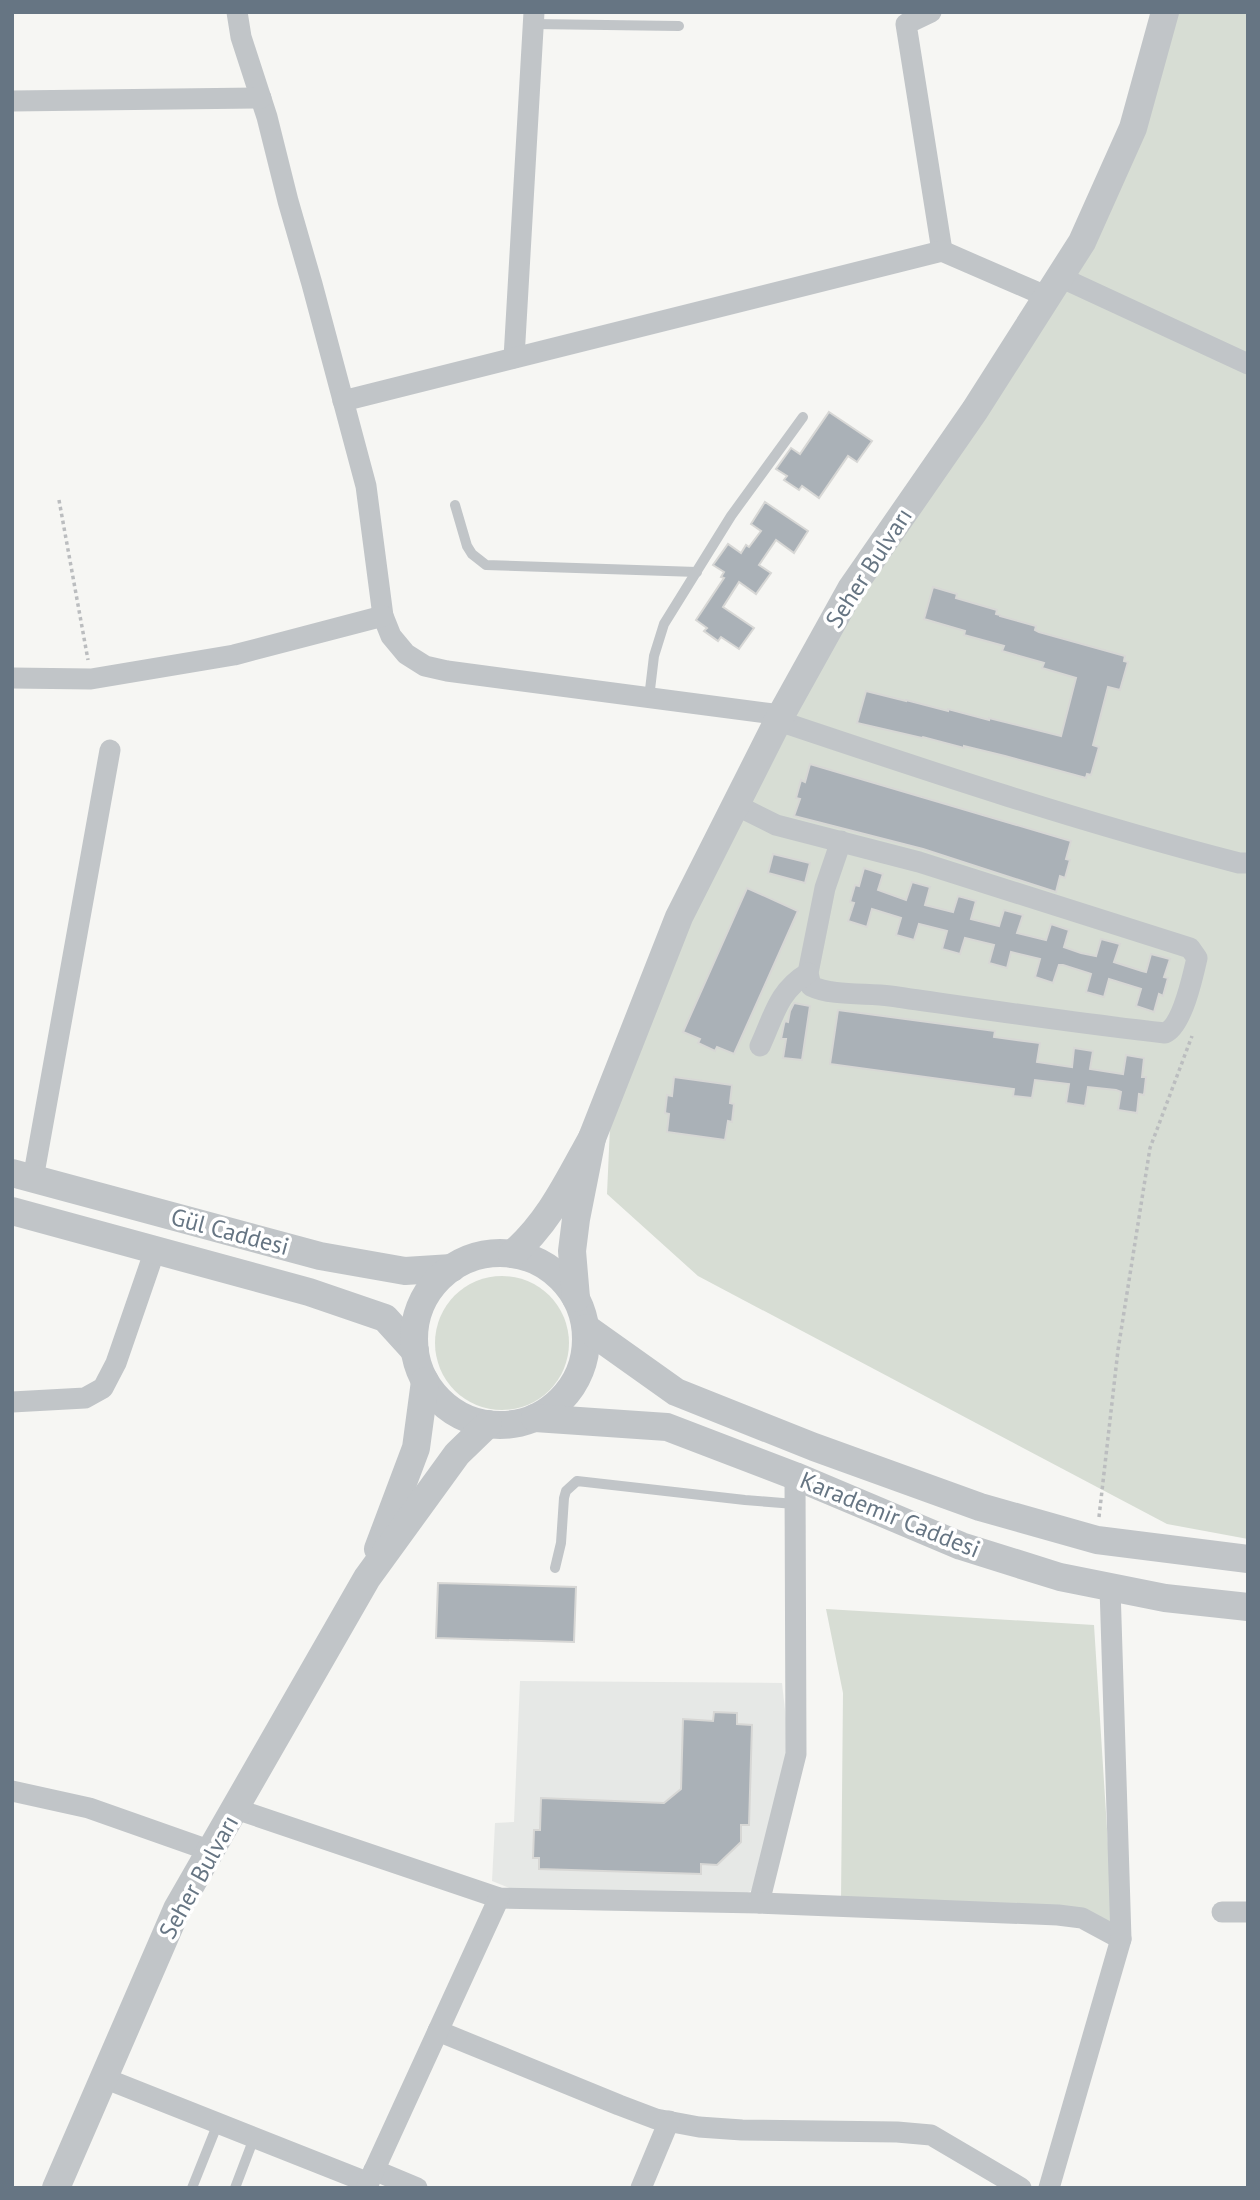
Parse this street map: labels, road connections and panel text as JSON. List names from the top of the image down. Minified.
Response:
{"streets":{"street":["Seher Bulvarı","Gül Caddesi","Karademir Caddesi"]},"crossings":[["Seher Bulvarı","Gül Caddesi"],["Seher Bulvarı","Karademir Caddesi"],["Gül Caddesi","Karademir Caddesi"]]}
